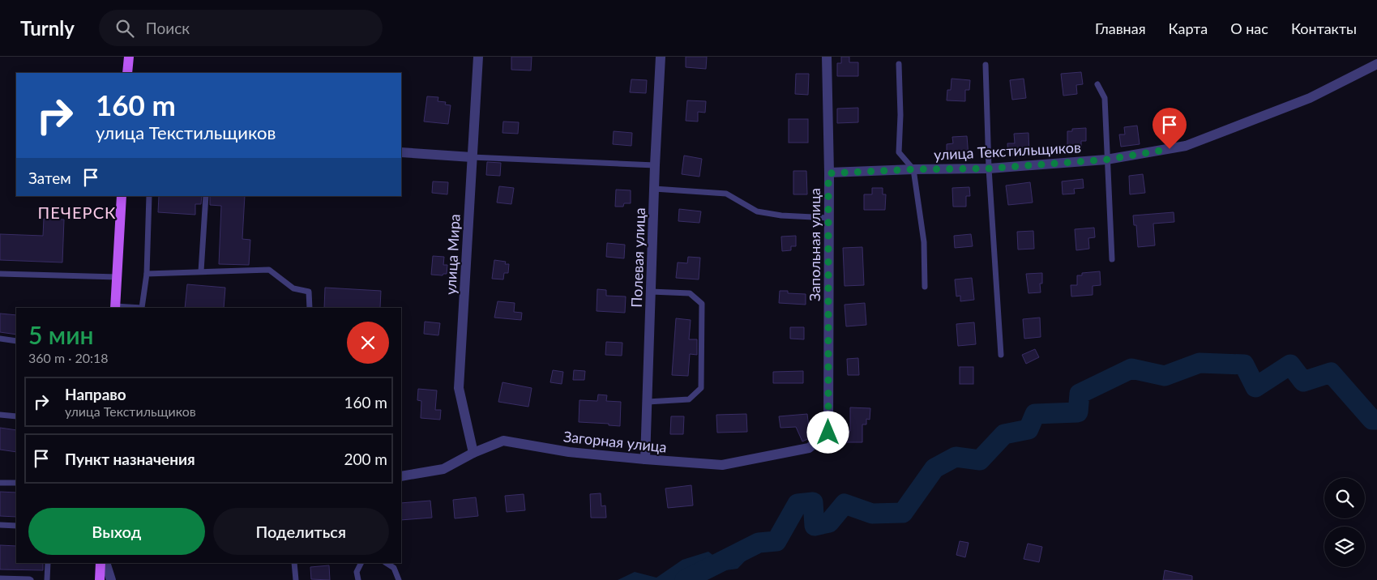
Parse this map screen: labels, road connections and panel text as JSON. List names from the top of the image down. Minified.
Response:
{"streets":{"street":["улица Текстильщиков","Запольная улица","улица Мира","Полевая улица","Загорная улица"]},"crossings":[["улица Текстильщиков","Запольная улица"],["Запольная улица","Загорная улица"],["улица Мира","Загорная улица"],["Полевая улица","Загорная улица"]],"districts":["ПЕЧЕРСК"],"page":{"header":"Turnly","search":"Поиск","nav":["Главная","Карта","О нас","Контакты"],"turn":["160 m","улица Текстильщиков"],"then":"Затем","heading":["5 мин","360 m · 20:18"],"list":[{"name":"Направо","note":"улица Текстильщиков","value":"160 m"},{"name":"Пункт назначения","value":"200 m"}],"buttons":["Выход","Поделиться"]}}
